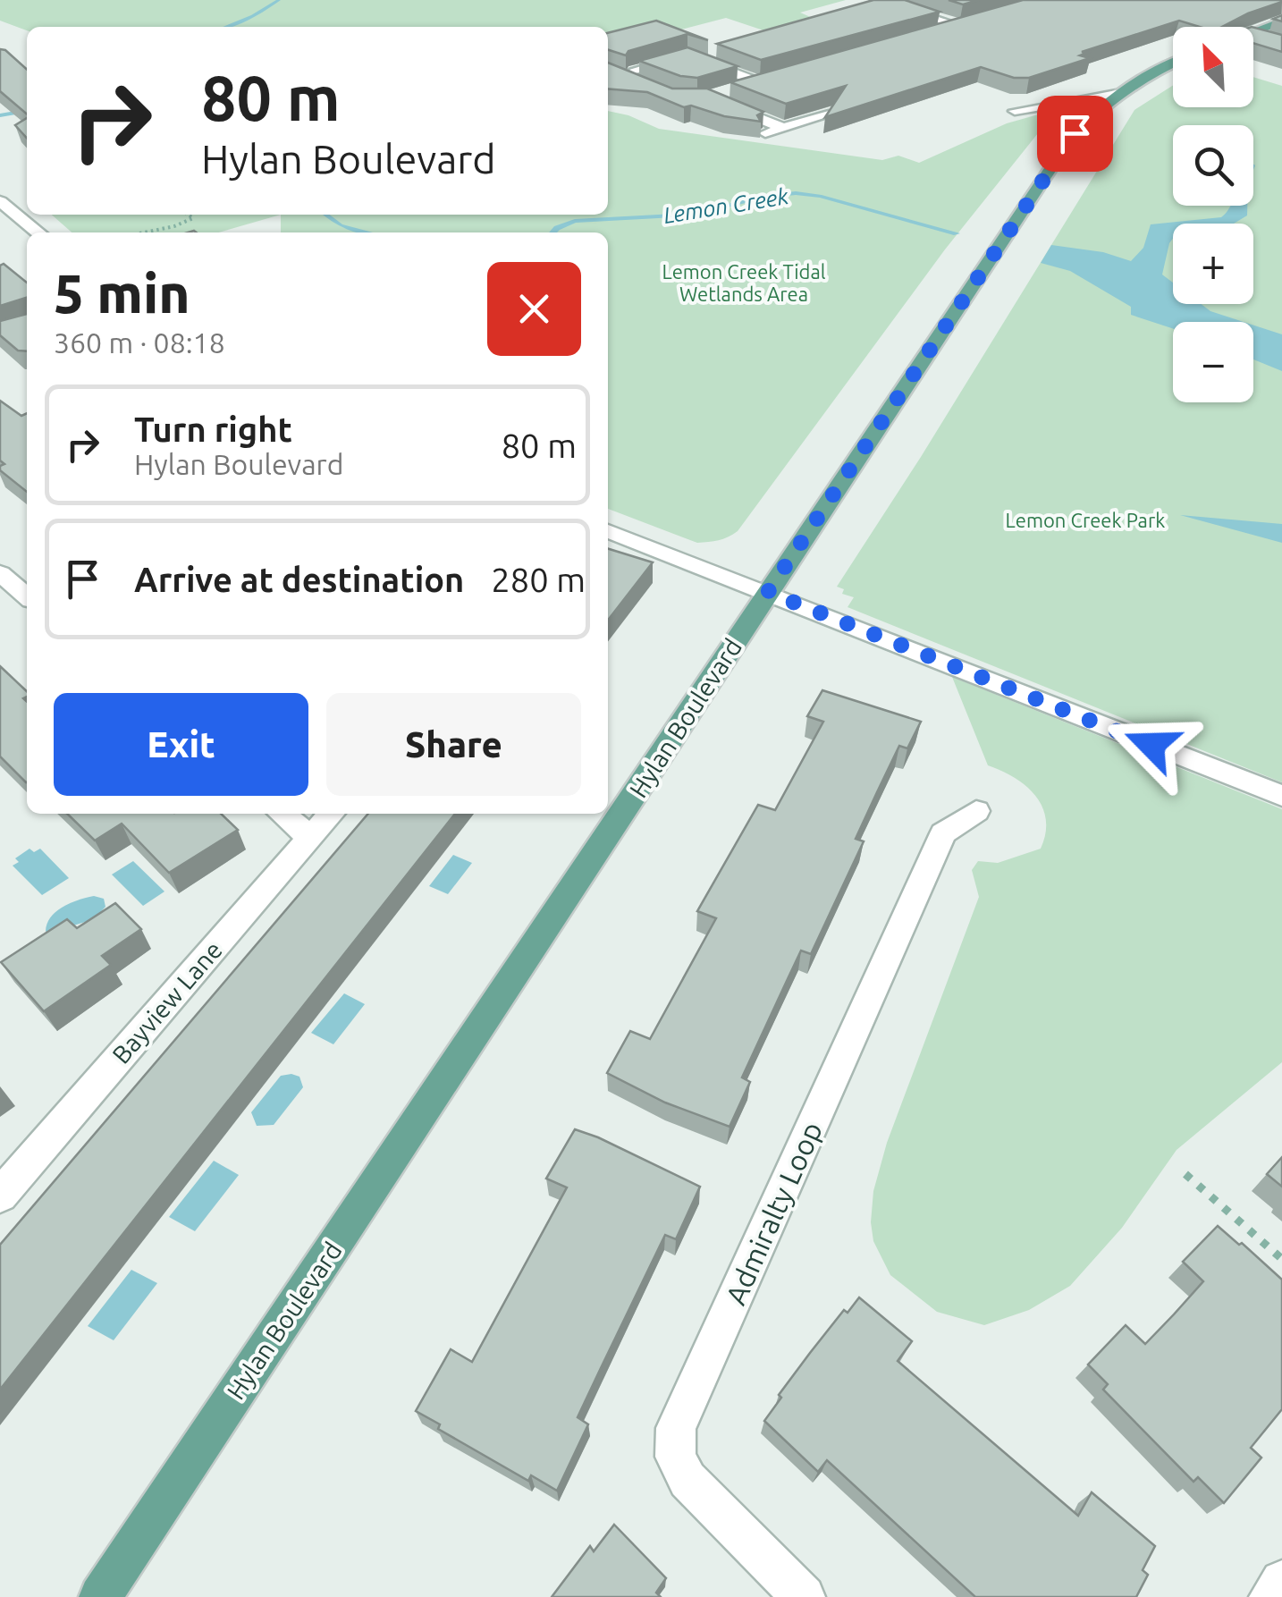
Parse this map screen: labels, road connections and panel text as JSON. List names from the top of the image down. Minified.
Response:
{"streets":{"main road":["Hylan Boulevard"],"street":["Bayview Lane","Admiralty Loop"]},"water":["Lemon Creek"],"parks":["Lemon Creek Tidal Wetlands Area","Lemon Creek Park"],"north":"top left","page":{"map_buttons":["+","−"],"turn":["80 m","Hylan Boulevard"],"heading":["5 min","360 m · 08:18"],"list":[{"name":"Turn right","note":"Hylan Boulevard","value":"80 m"},{"name":"Arrive at destination","value":"280 m"}],"buttons":["Exit","Share"]}}
